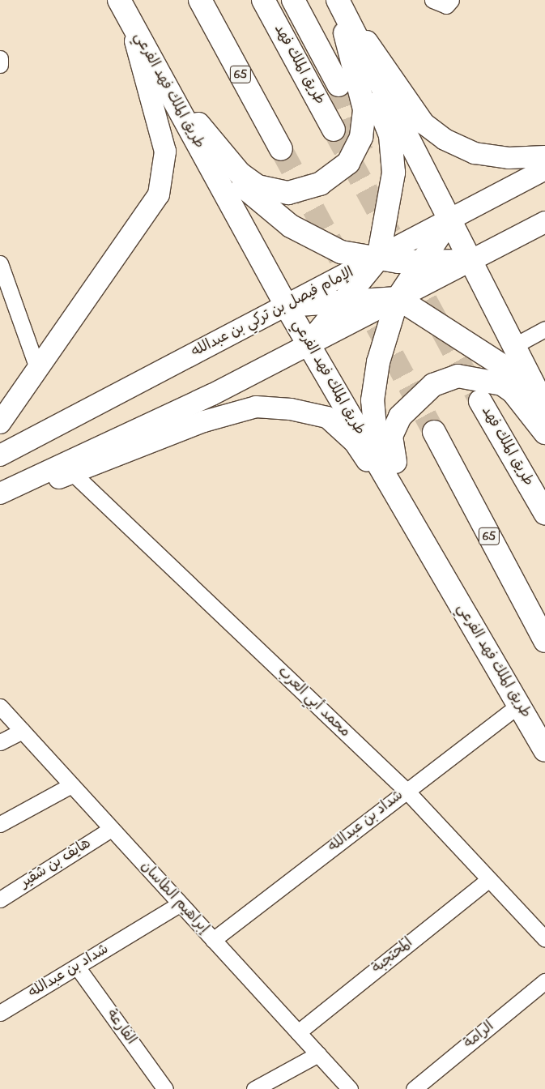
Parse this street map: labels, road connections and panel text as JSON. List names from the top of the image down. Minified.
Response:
{"streets":{"main road":["طريق الملك فهد","65","طريق الملك فهد الفرعي","الإمام فيصل بن تركي بن عبدالله"],"street":["محمد أبي العرب","شداد بن عبدالله","هايف بن شقير","إبراهيم الطاسان","المحتجبة","الفارعة","الرامة"]},"crossings":[["طريق الملك فهد الفرعي","الإمام فيصل بن تركي بن عبدالله"],["طريق الملك فهد الفرعي","شداد بن عبدالله"],["محمد أبي العرب","شداد بن عبدالله"],["محمد أبي العرب","المحتجبة"],["شداد بن عبدالله","إبراهيم الطاسان"],["شداد بن عبدالله","الفارعة"],["هايف بن شقير","إبراهيم الطاسان"],["إبراهيم الطاسان","المحتجبة"]]}
